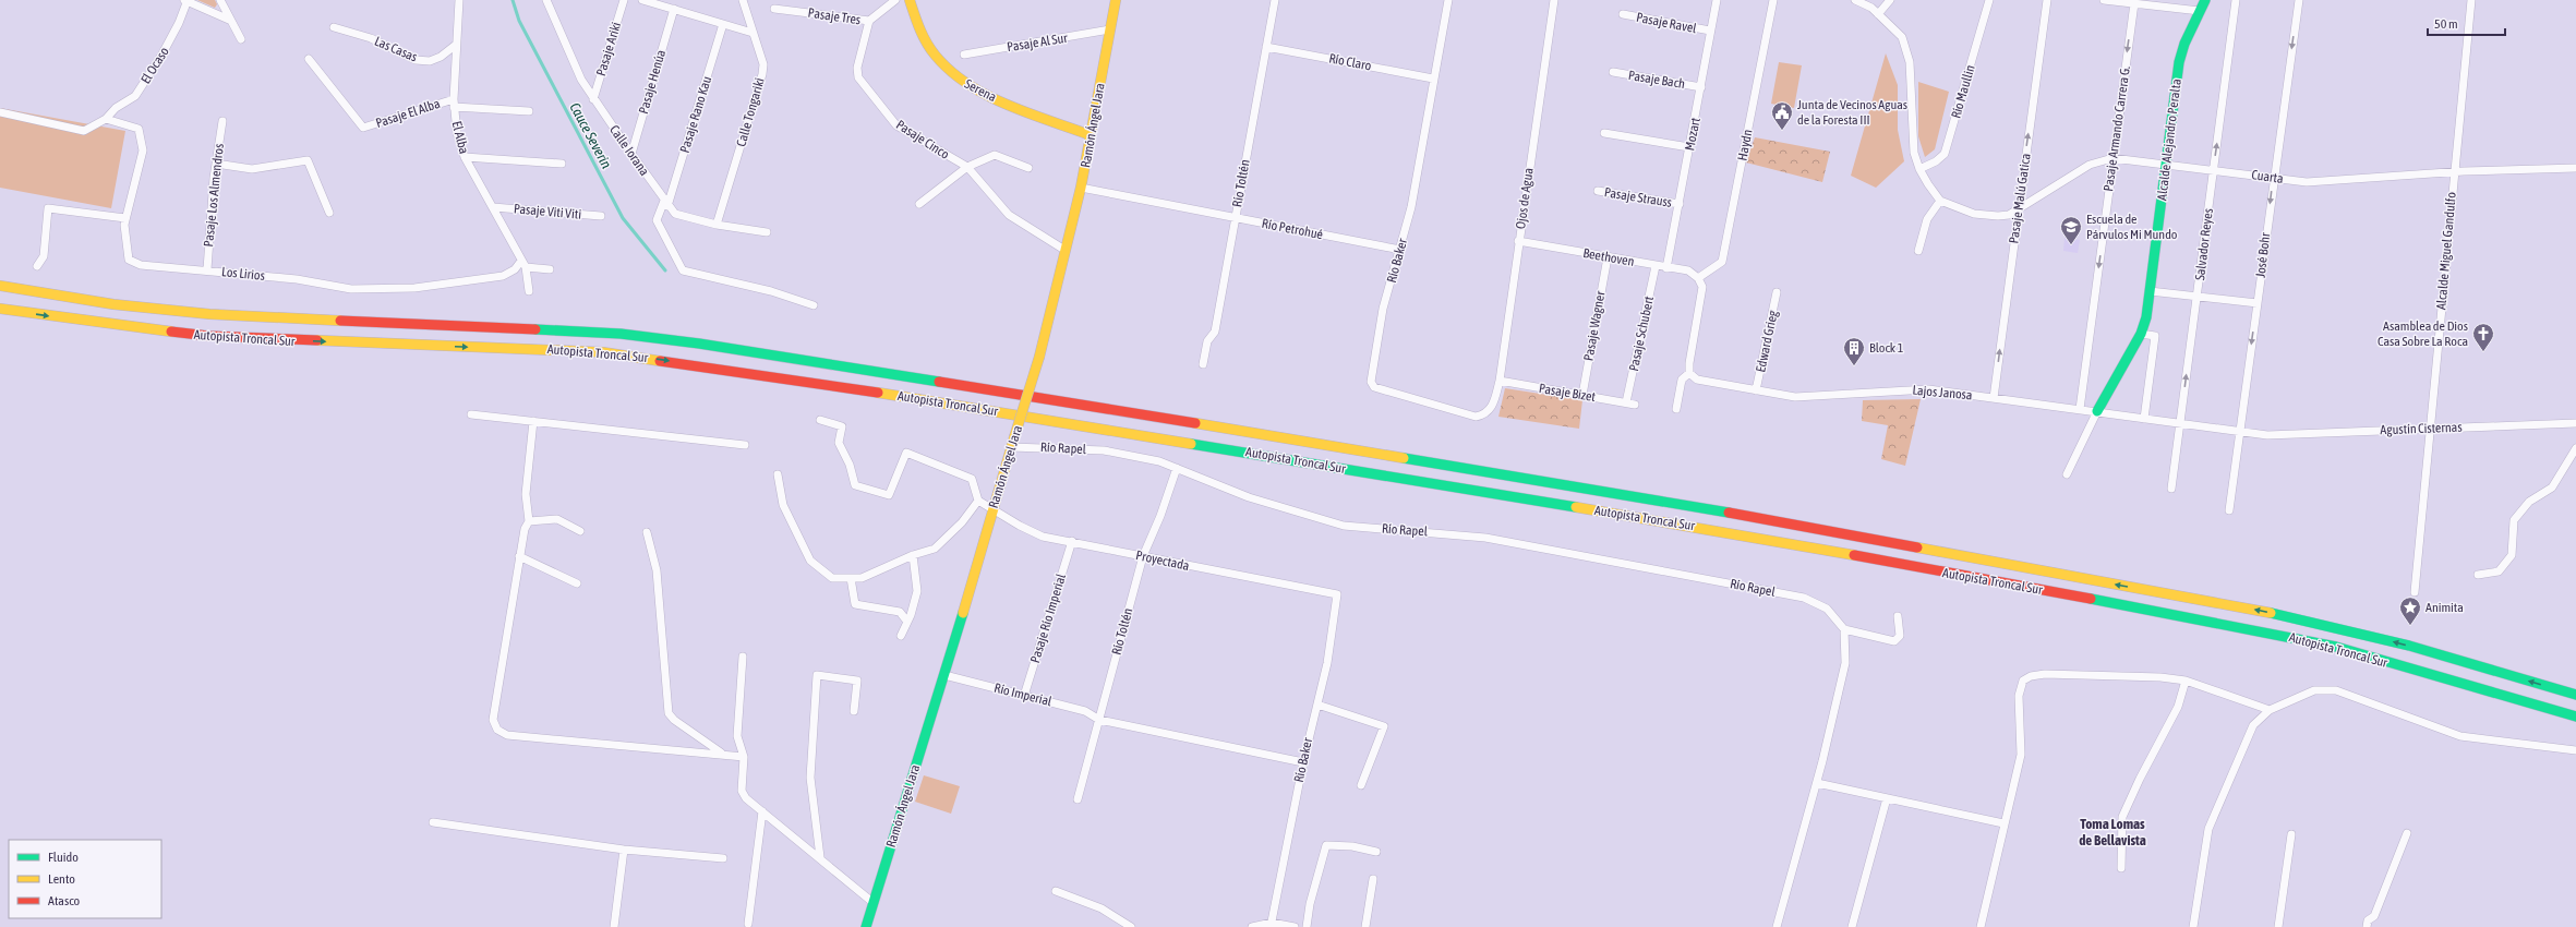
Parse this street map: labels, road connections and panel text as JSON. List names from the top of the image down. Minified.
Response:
{"streets":{"main road":["Serena","Ramón Ángel Jara","Alcalde Alejandro Peralta","Autopista Troncal Sur"],"street":["Pasaje Tres","Pasaje Ravel","Pasaje Al Sur","Las Casas","Pasaje Ariki","Río Claro","El Ocaso","Pasaje Bach","Pasaje Henúa","Río Maullin","Calle Tongariki","Pasaje El Alba","Pasaje Rano Kau","Pasaje Armando Carrera G.","Mozart","El Alba","Pasaje Cinco","Haydn","Calle Iorana","Cuarta","Río Toltén","Pasaje Los Almendros","Pasaje Strauss","Ojos de Agua","Pasaje Malú Gatica","Pasaje Viti Viti","Río Petrohué","Salvador Reyes","Alcalde Miguel Gandulfo","José Bohr","Beethoven","Río Baker","Los Lirios","Pasaje Wagner","Pasaje Schubert","Edward Grieg","Pasaje Bizet","Lajos Janosa","Agustín Cisternas","Río Rapel","Proyectada","Pasaje Río Imperial","Río Imperial"]},"crossings":[["Pasaje Tres","Pasaje Cinco"],["Pasaje Ravel","Mozart"],["Pasaje Al Sur","Ramón Ángel Jara"],["Las Casas","El Alba"],["Pasaje Ariki","Calle Iorana"],["Río Claro","Río Toltén"],["Río Claro","Río Baker"],["El Ocaso","Los Lirios"],["Pasaje Bach","Mozart"],["Pasaje Henúa","Calle Iorana"],["Serena","Ramón Ángel Jara"],["Calle Tongariki","Calle Iorana"],["Pasaje El Alba","El Alba"],["Pasaje Rano Kau","Calle Iorana"],["Ramón Ángel Jara","Pasaje Cinco"],["Ramón Ángel Jara","Río Petrohué"],["Ramón Ángel Jara","Río Rapel"],["Ramón Ángel Jara","Proyectada"],["Ramón Ángel Jara","Río Imperial"],["Pasaje Armando Carrera G.","Cuarta"],["Pasaje Armando Carrera G.","Lajos Janosa"],["Mozart","Pasaje Strauss"],["Mozart","Beethoven"],["El Alba","Pasaje Viti Viti"],["El Alba","Los Lirios"],["Alcalde Alejandro Peralta","Cuarta"],["Alcalde Alejandro Peralta","Lajos Janosa"],["Haydn","Beethoven"],["Cuarta","Pasaje Malú Gatica"],["Cuarta","Salvador Reyes"],["Cuarta","Alcalde Miguel Gandulfo"],["Cuarta","José Bohr"],["Río Toltén","Río Petrohué"],["Río Toltén","Río Rapel"],["Río Toltén","Proyectada"],["Río Toltén","Río Imperial"],["Pasaje Los Almendros","Los Lirios"],["Ojos de Agua","Beethoven"],["Ojos de Agua","Río Baker"],["Ojos de Agua","Pasaje Bizet"],["Pasaje Malú Gatica","Lajos Janosa"],["Río Petrohué","Río Baker"],["Salvador Reyes","Lajos Janosa"],["Alcalde Miguel Gandulfo","Agustín Cisternas"],["José Bohr","Lajos Janosa"],["Beethoven","Pasaje Wagner"],["Beethoven","Pasaje Schubert"],["Río Baker","Proyectada"],["Pasaje Wagner","Pasaje Bizet"],["Pasaje Schubert","Pasaje Bizet"],["Edward Grieg","Lajos Janosa"],["Lajos Janosa","Agustín Cisternas"],["Proyectada","Pasaje Río Imperial"],["Pasaje Río Imperial","Río Imperial"]],"one_way":["Pasaje Armando Carrera G.","Pasaje Malú Gatica","Salvador Reyes","José Bohr"],"districts":["Toma Lomas de Bellavista"],"water":["Cauce Severin"],"places":{"public building":["Junta de Vecinos Aguas de la Foresta III"],"school or university":["Escuela de Párvulos Mi Mundo"],"church":["Asamblea de Dios Casa Sobre La Roca"],"building":["Block 1"],"place":["Animita"]},"legend":["Fluido","Lento","Atasco"],"scale_bar":"50 m"}
